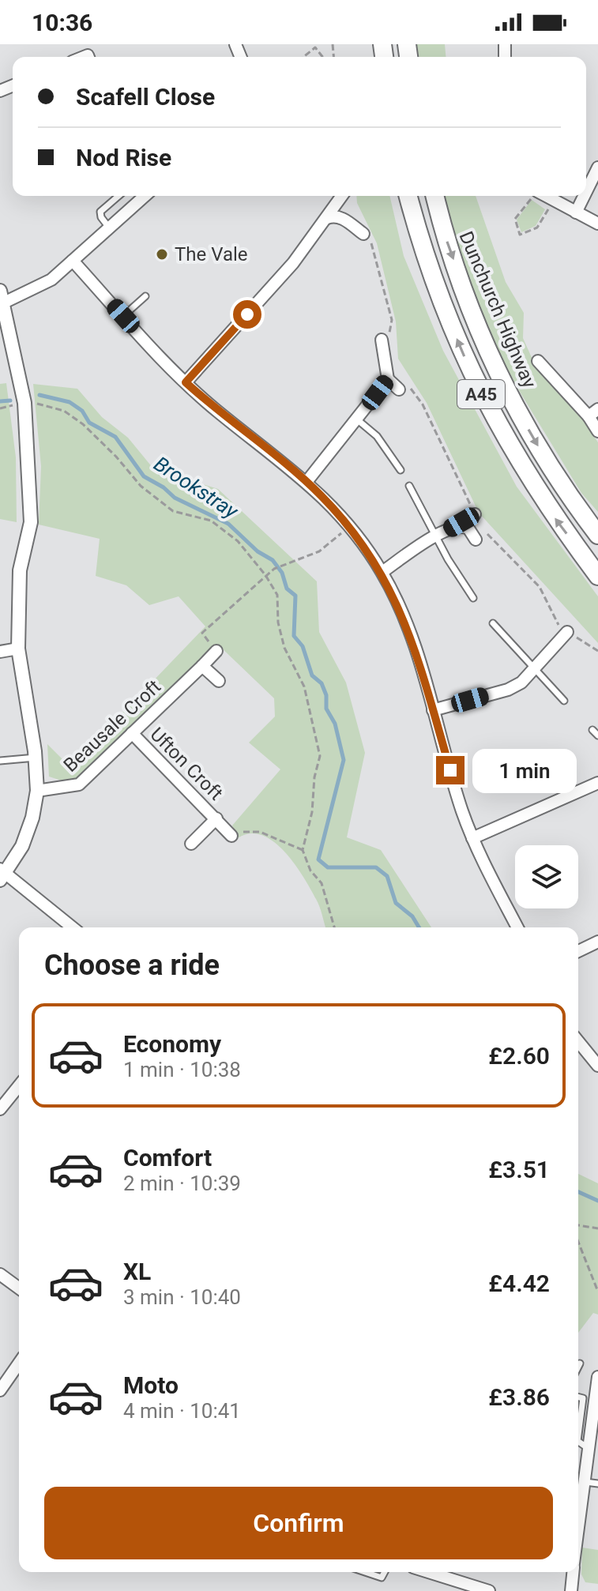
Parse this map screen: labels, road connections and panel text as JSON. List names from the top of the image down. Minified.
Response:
{"streets":{"highway":["Dunchurch Highway","A45"],"street":["Beausale Croft","Ufton Croft"]},"crossings":[["Beausale Croft","Ufton Croft"]],"water":["Brookstray"],"places":["The Vale"],"page":{"status":"10:36","banner":["Scafell Close","Nod Rise"],"bubble":"1 min","heading":"Choose a ride","list":[{"name":"Economy","note":"1 min · 10:38","value":"£2.60"},{"name":"Comfort","note":"2 min · 10:39","value":"£3.51"},{"name":"XL","note":"3 min · 10:40","value":"£4.42"},{"name":"Moto","note":"4 min · 10:41","value":"£3.86"}],"buttons":"Confirm"}}
